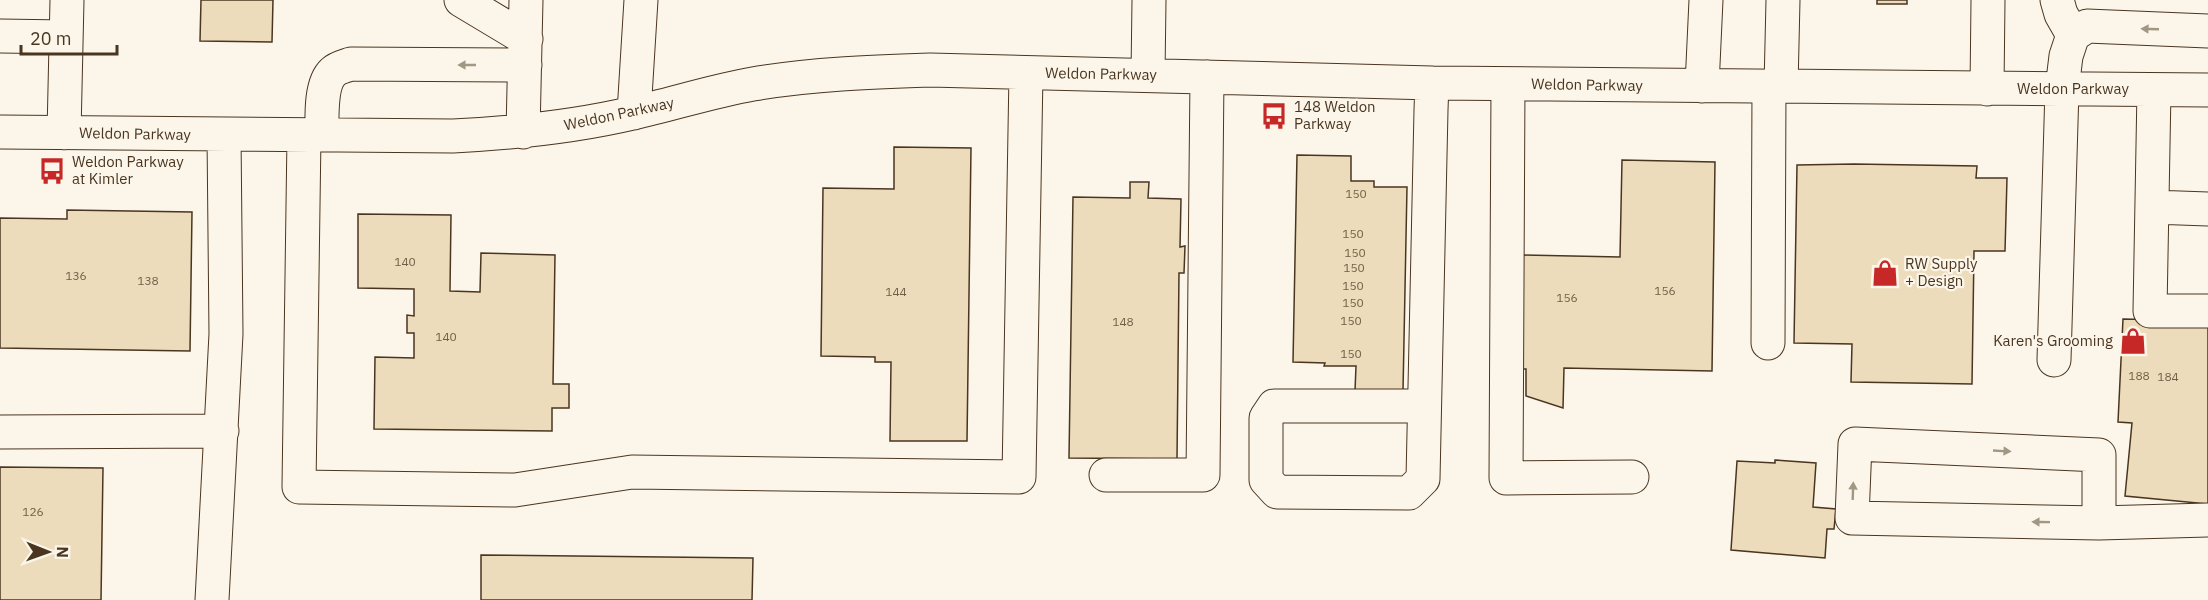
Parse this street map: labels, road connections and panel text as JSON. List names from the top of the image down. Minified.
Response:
{"streets":{"street":["Weldon Parkway"]},"places":{"bus stop":["148 Weldon Parkway","Weldon Parkway at Kimler"],"shop":["RW Supply + Design","Karen's Grooming"]},"house_numbers":["150","150","150","140","150","136","138","150","156","144","156","150","150","148","140","150","188","184","126"],"scale_bar":"20 m","north":"right"}
